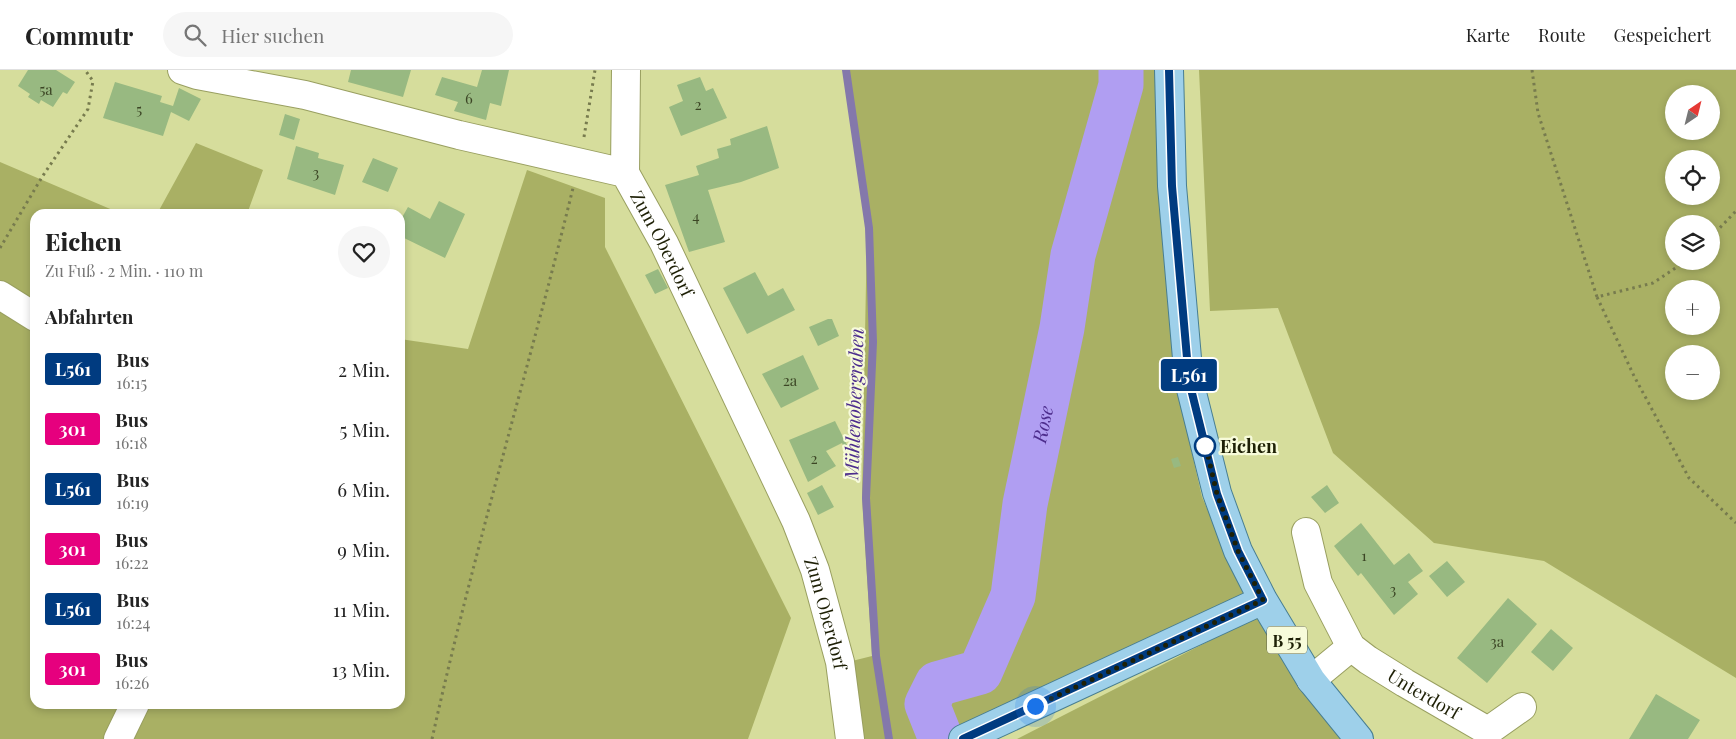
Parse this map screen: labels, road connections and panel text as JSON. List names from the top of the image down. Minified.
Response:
{"streets":{"main road":["B 55"],"street":["Zum Oberdorf","Unterdorf"]},"water":["Mühlenobergraben","Rose"],"places":["Eichen"],"lines":["bus line L561"],"house_numbers":["5a","6","2","5","3","4","2a","2","1","3","3a"],"north":"top right","page":{"header":"Commutr","search":"Hier suchen","nav":["Karte","Route","Gespeichert"],"on_map":"L561","map_buttons":["+","−"],"heading":[["Eichen","Zu Fuß · 2 Min. · 110 m"],"Abfahrten"],"list":[{"mark":"L561","name":"Bus","note":"16:15","value":"2 Min."},{"mark":"301","name":"Bus","note":"16:18","value":"5 Min."},{"mark":"L561","name":"Bus","note":"16:19","value":"6 Min."},{"mark":"301","name":"Bus","note":"16:22","value":"9 Min."},{"mark":"L561","name":"Bus","note":"16:24","value":"11 Min."},{"mark":"301","name":"Bus","note":"16:26","value":"13 Min."}]}}
